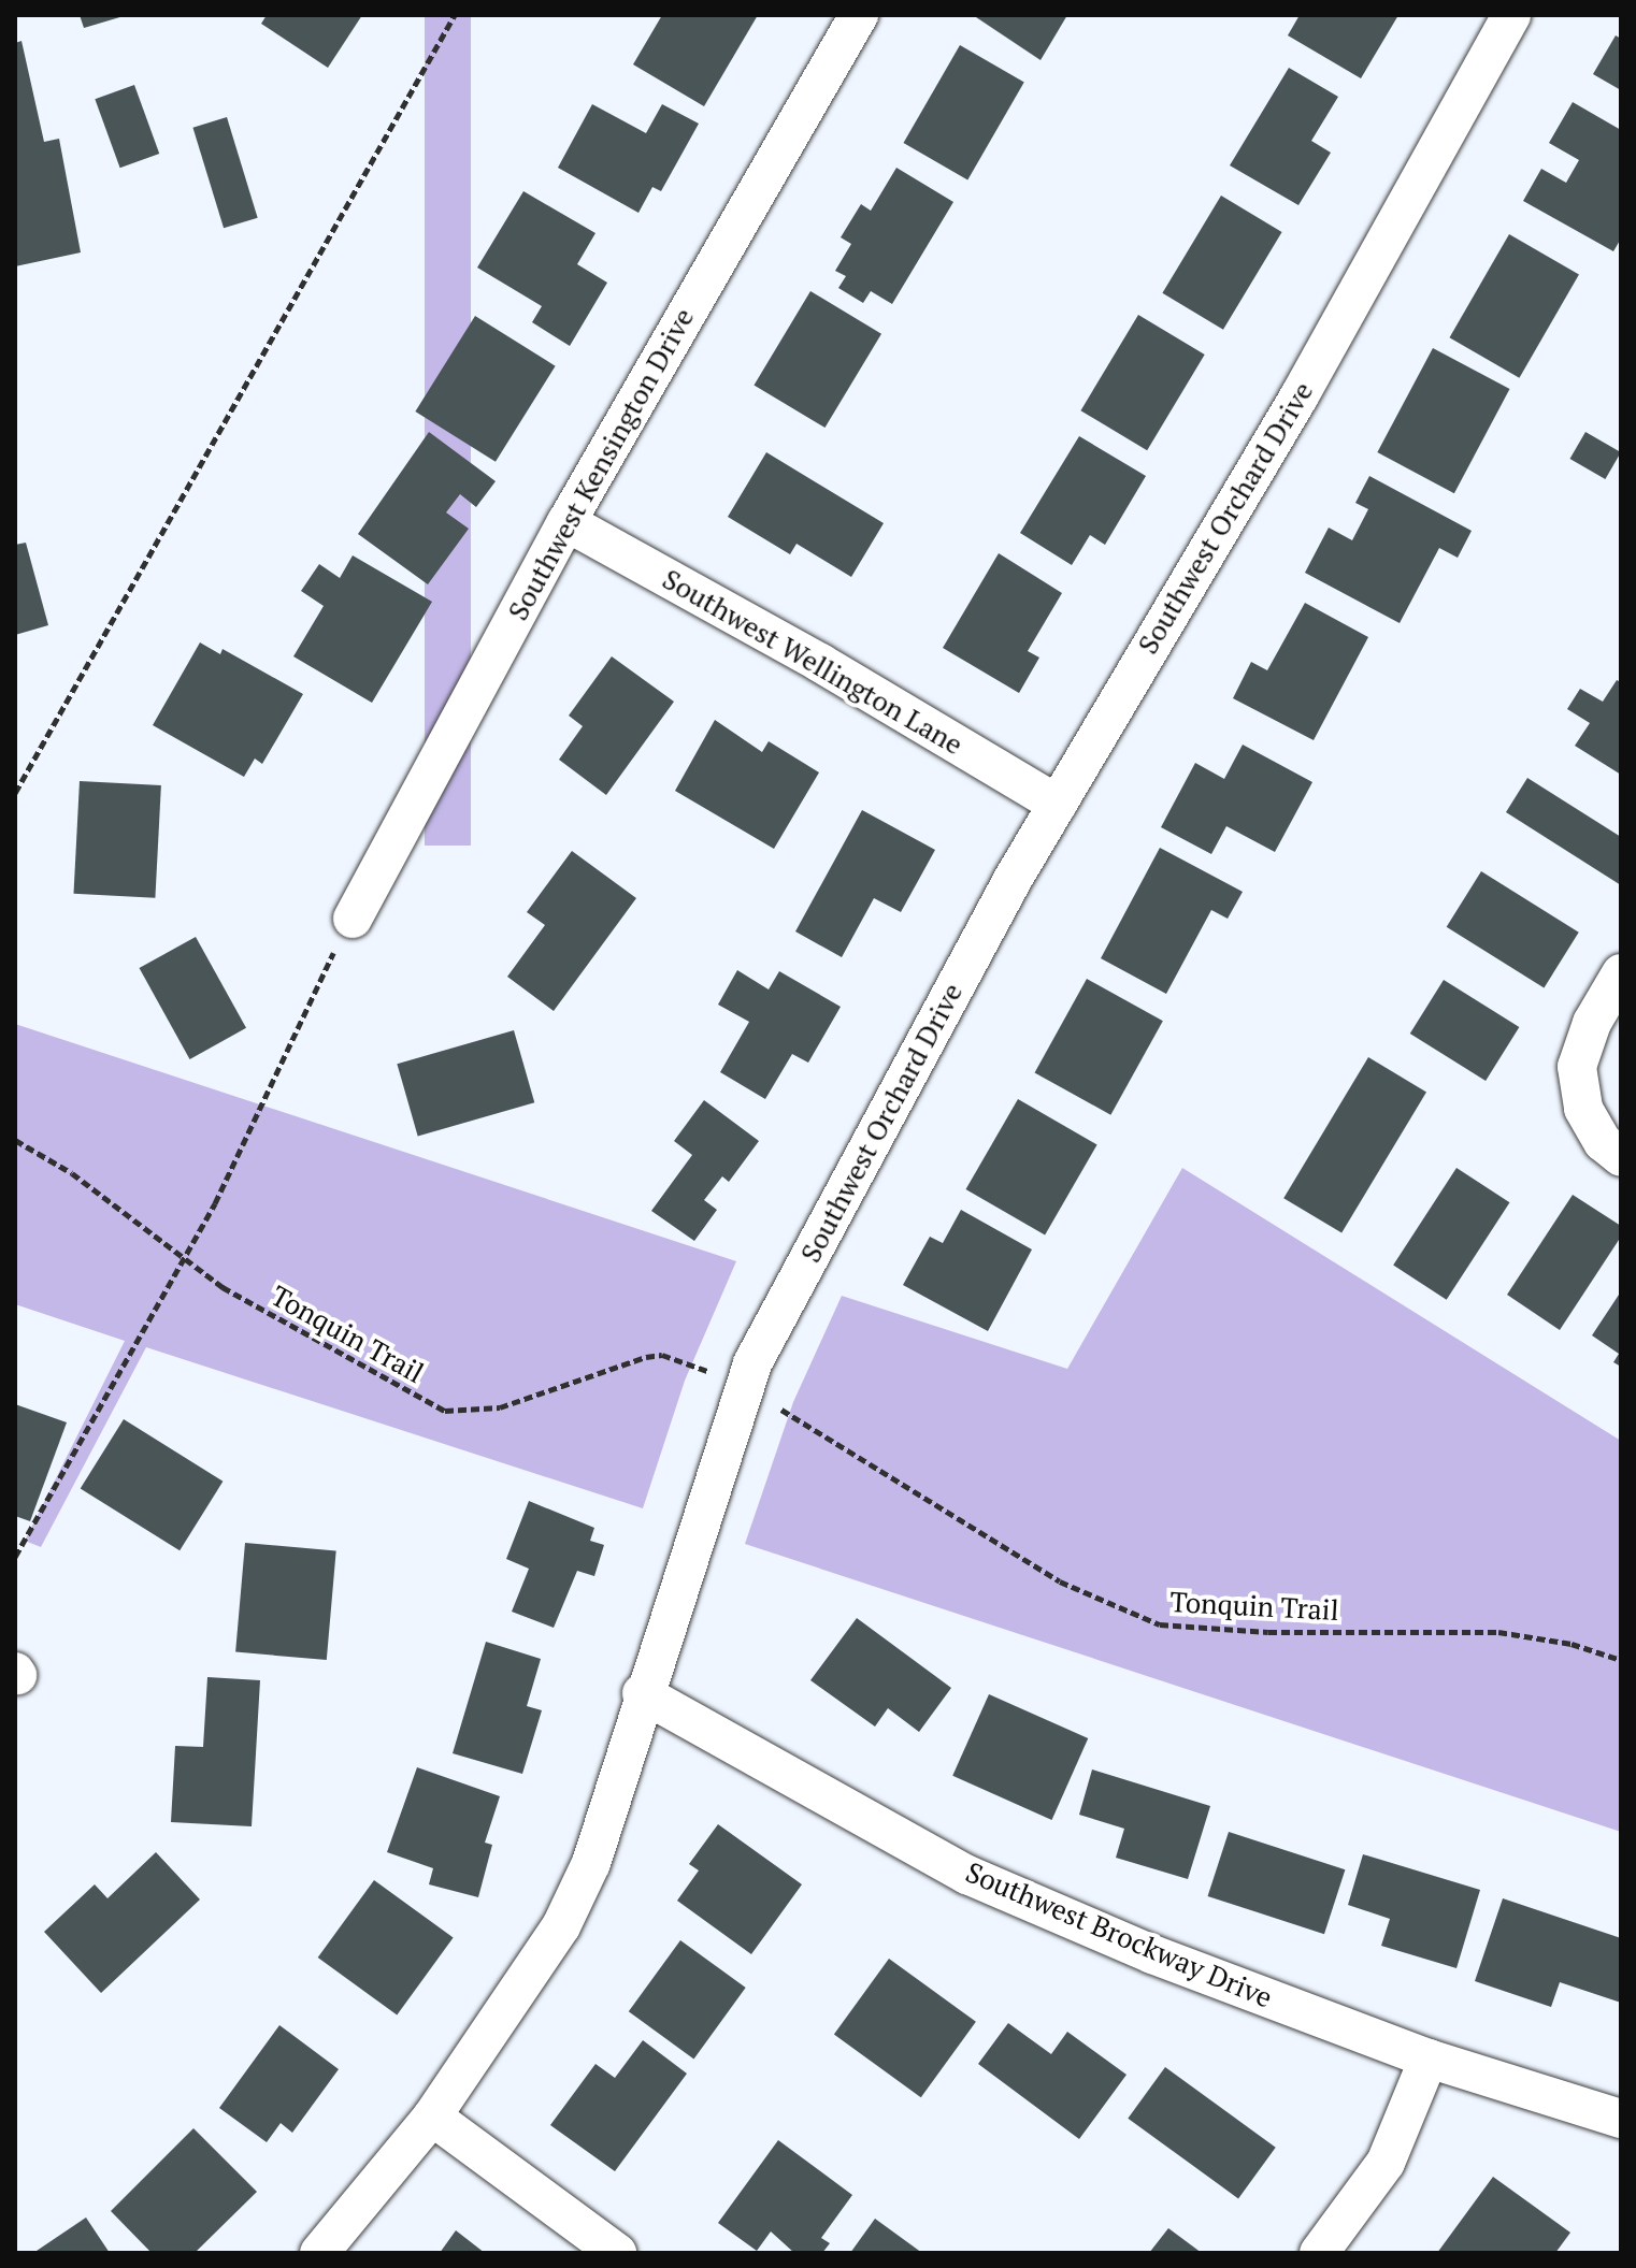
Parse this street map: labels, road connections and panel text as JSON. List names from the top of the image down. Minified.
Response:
{"streets":{"street":["Southwest Kensington Drive","Southwest Orchard Drive","Southwest Wellington Lane","Southwest Brockway Drive"],"path":["Tonquin Trail"]},"crossings":[["Southwest Kensington Drive","Southwest Wellington Lane"],["Southwest Orchard Drive","Southwest Wellington Lane"],["Southwest Orchard Drive","Southwest Brockway Drive"]]}
